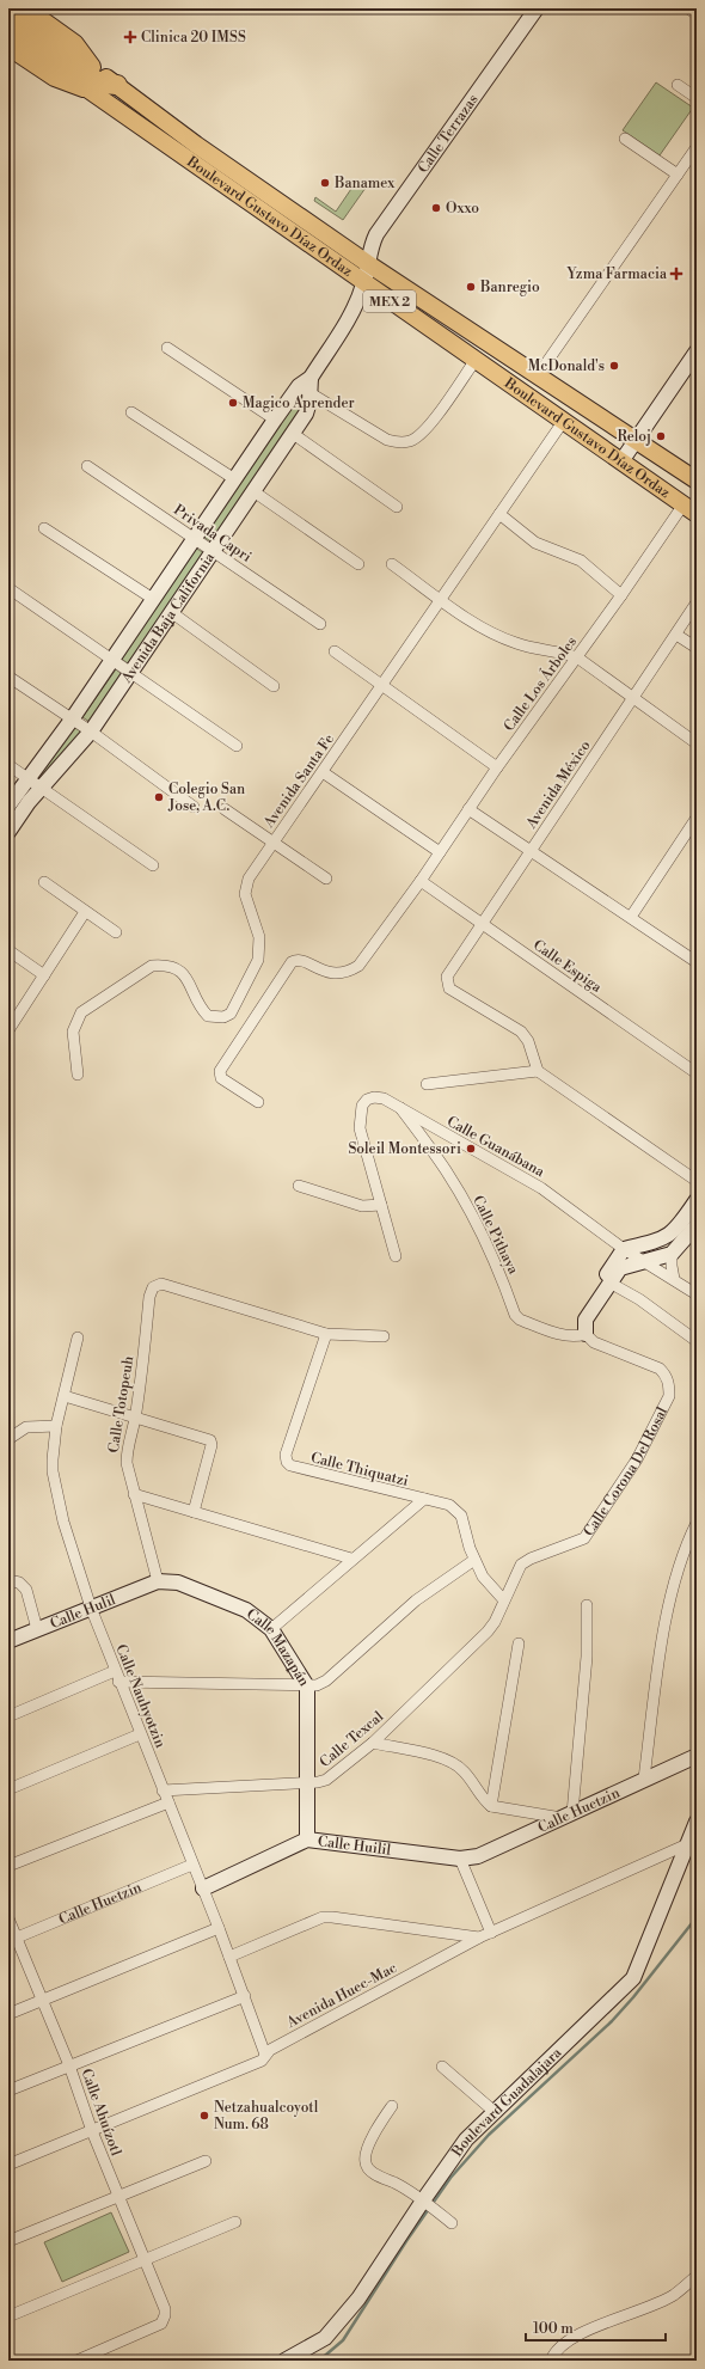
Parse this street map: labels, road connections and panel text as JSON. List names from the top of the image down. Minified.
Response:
{"streets":{"main road":["Boulevard Gustavo Díaz Ordaz","MEX 2"],"street":["Calle Terrazas","Privada Capri","Avenida Baja California","Calle Los Árboles","Avenida Santa Fe","Avenida México","Calle Espiga","Calle Guanábana","Calle Pithaya","Calle Totopeuh","Calle Thiquatzi","Calle Corona Del Rosal","Calle Hulil","Calle Mazapán","Calle Nauhyotzin","Calle Texcal","Calle Huetzin","Calle Huilil","Avenida Huec-Mac","Boulevard Guadalajara","Calle Ahuízotl"]},"crossings":[["Calle Terrazas","Boulevard Gustavo Díaz Ordaz"],["Calle Terrazas","Avenida Baja California"],["Boulevard Gustavo Díaz Ordaz","Avenida Baja California"],["Boulevard Gustavo Díaz Ordaz","Calle Los Árboles"],["Boulevard Gustavo Díaz Ordaz","Avenida Santa Fe"],["Privada Capri","Avenida Baja California"],["Calle Los Árboles","Calle Espiga"],["Avenida México","Calle Espiga"],["Calle Guanábana","Calle Pithaya"],["Calle Pithaya","Calle Corona Del Rosal"],["Calle Totopeuh","Calle Thiquatzi"],["Calle Totopeuh","Calle Hulil"],["Calle Totopeuh","Calle Mazapán"],["Calle Thiquatzi","Calle Corona Del Rosal"],["Calle Thiquatzi","Calle Texcal"],["Calle Corona Del Rosal","Calle Texcal"],["Calle Hulil","Calle Mazapán"],["Calle Hulil","Calle Nauhyotzin"],["Calle Mazapán","Calle Texcal"],["Calle Mazapán","Calle Huilil"],["Calle Nauhyotzin","Calle Texcal"],["Calle Nauhyotzin","Calle Huetzin"],["Calle Nauhyotzin","Calle Huilil"],["Calle Nauhyotzin","Avenida Huec-Mac"],["Calle Huetzin","Calle Huilil"],["Calle Huetzin","Calle Ahuízotl"],["Avenida Huec-Mac","Boulevard Guadalajara"],["Avenida Huec-Mac","Calle Ahuízotl"]],"places":{"health":["Clinica 20 IMSS","Yzma Farmacia"],"other":["Banamex","Oxxo","Banregio","McDonald's","Magico Aprender","Reloj","Colegio San Jose, A.C.","Soleil Montessori","Netzahualcoyotl Num. 68"]},"scale_bar":"100 m"}
